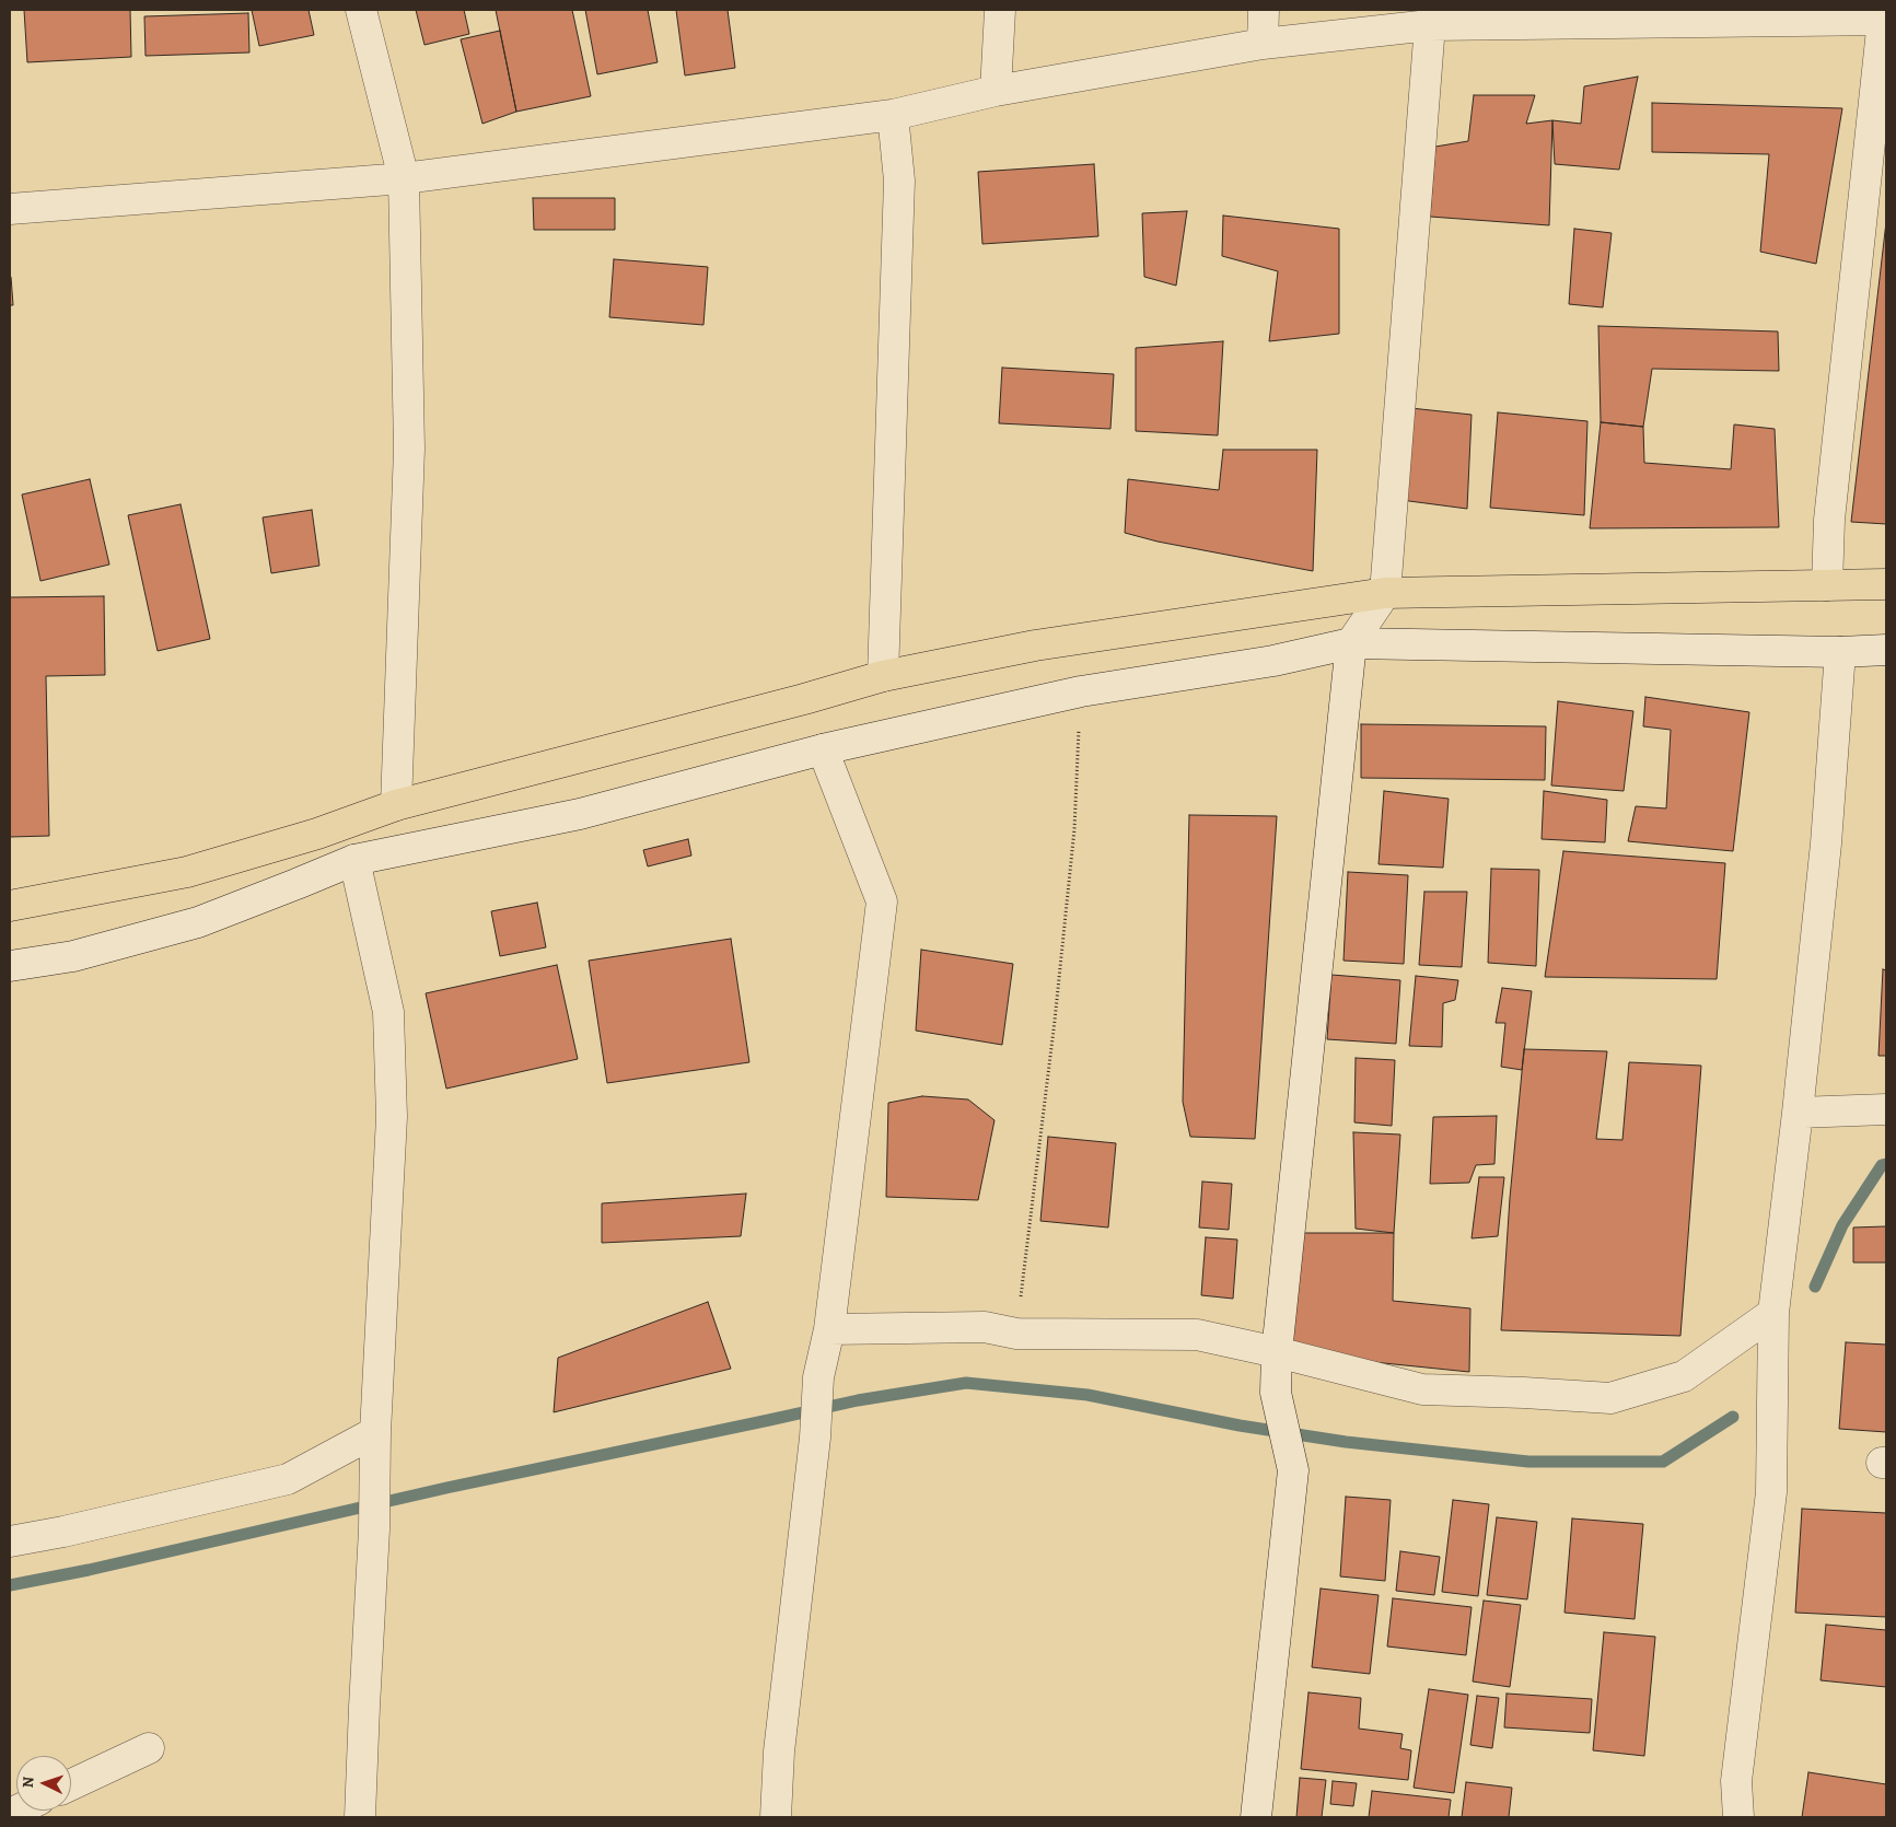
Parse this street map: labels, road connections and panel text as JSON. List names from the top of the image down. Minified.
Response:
{"north":"left"}
